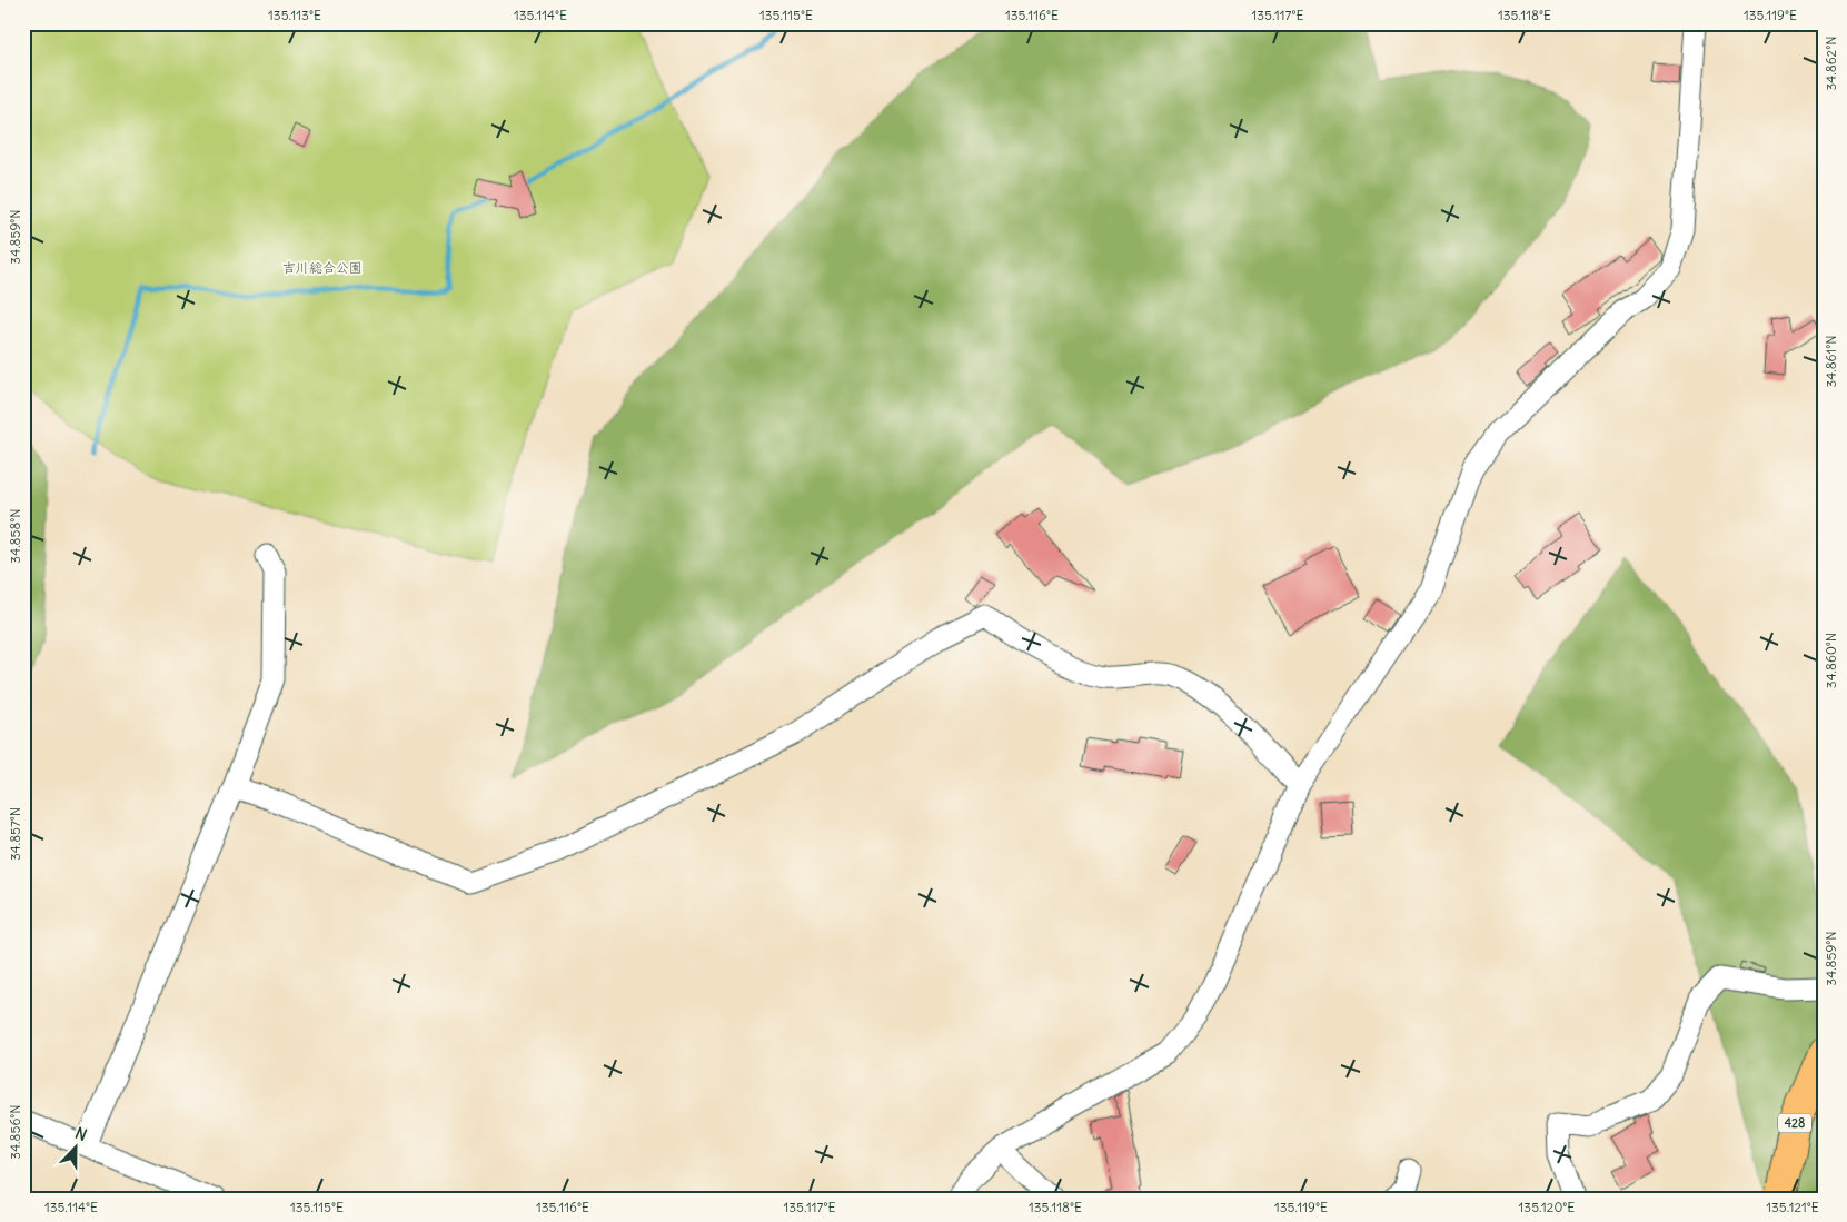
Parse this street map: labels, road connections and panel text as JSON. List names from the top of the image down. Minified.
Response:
{"streets":{"highway":["428"]},"parks":["吉川総合公園"],"north":"top","coordinates":["135.113°E","135.114°E","135.115°E","135.116°E","135.117°E","135.118°E","135.119°E","34.862°N","34.859°N","34.861°N","34.858°N","34.860°N","34.857°N","34.856°N","135.120°E","135.121°E"]}
